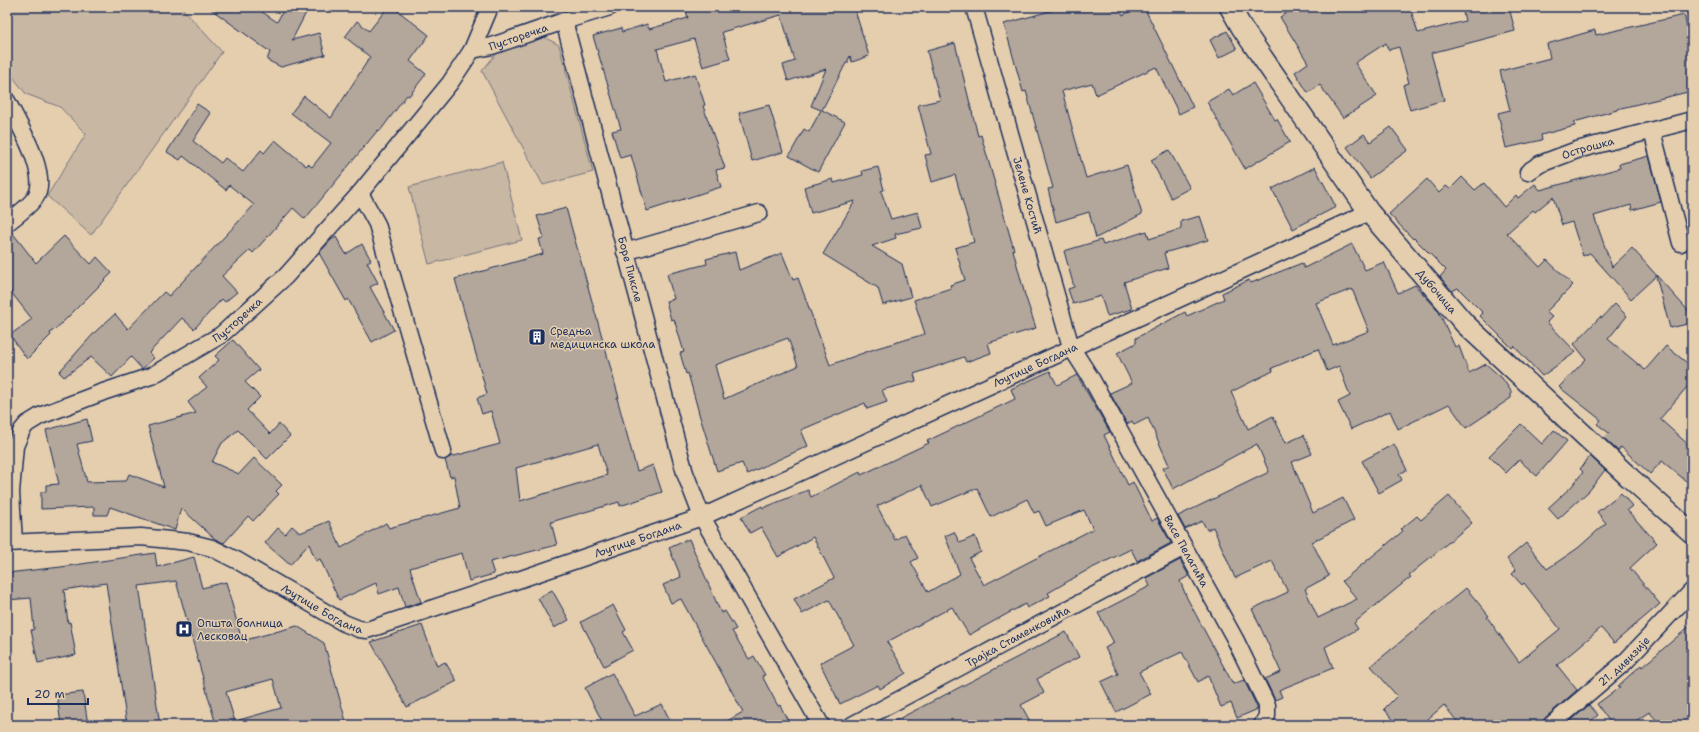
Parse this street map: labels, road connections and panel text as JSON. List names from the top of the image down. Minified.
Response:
{"streets":{"street":["Пусторечка","Острошка","Јелене Костић","Боре Пиксле","Дубочица","Љутице Богдана","Васе Пелагића","Трајка Стаменковића","21. дивизије"]},"crossings":[["Пусторечка","Боре Пиксле"],["Пусторечка","Љутице Богдана"],["Јелене Костић","Љутице Богдана"],["Јелене Костић","Васе Пелагића"],["Боре Пиксле","Љутице Богдана"],["Дубочица","Љутице Богдана"],["Васе Пелагића","Трајка Стаменковића"]],"places":{"building":["Средња медицинска школа"],"hospital":["Општа болница Лесковац"]},"scale_bar":"20 m"}
